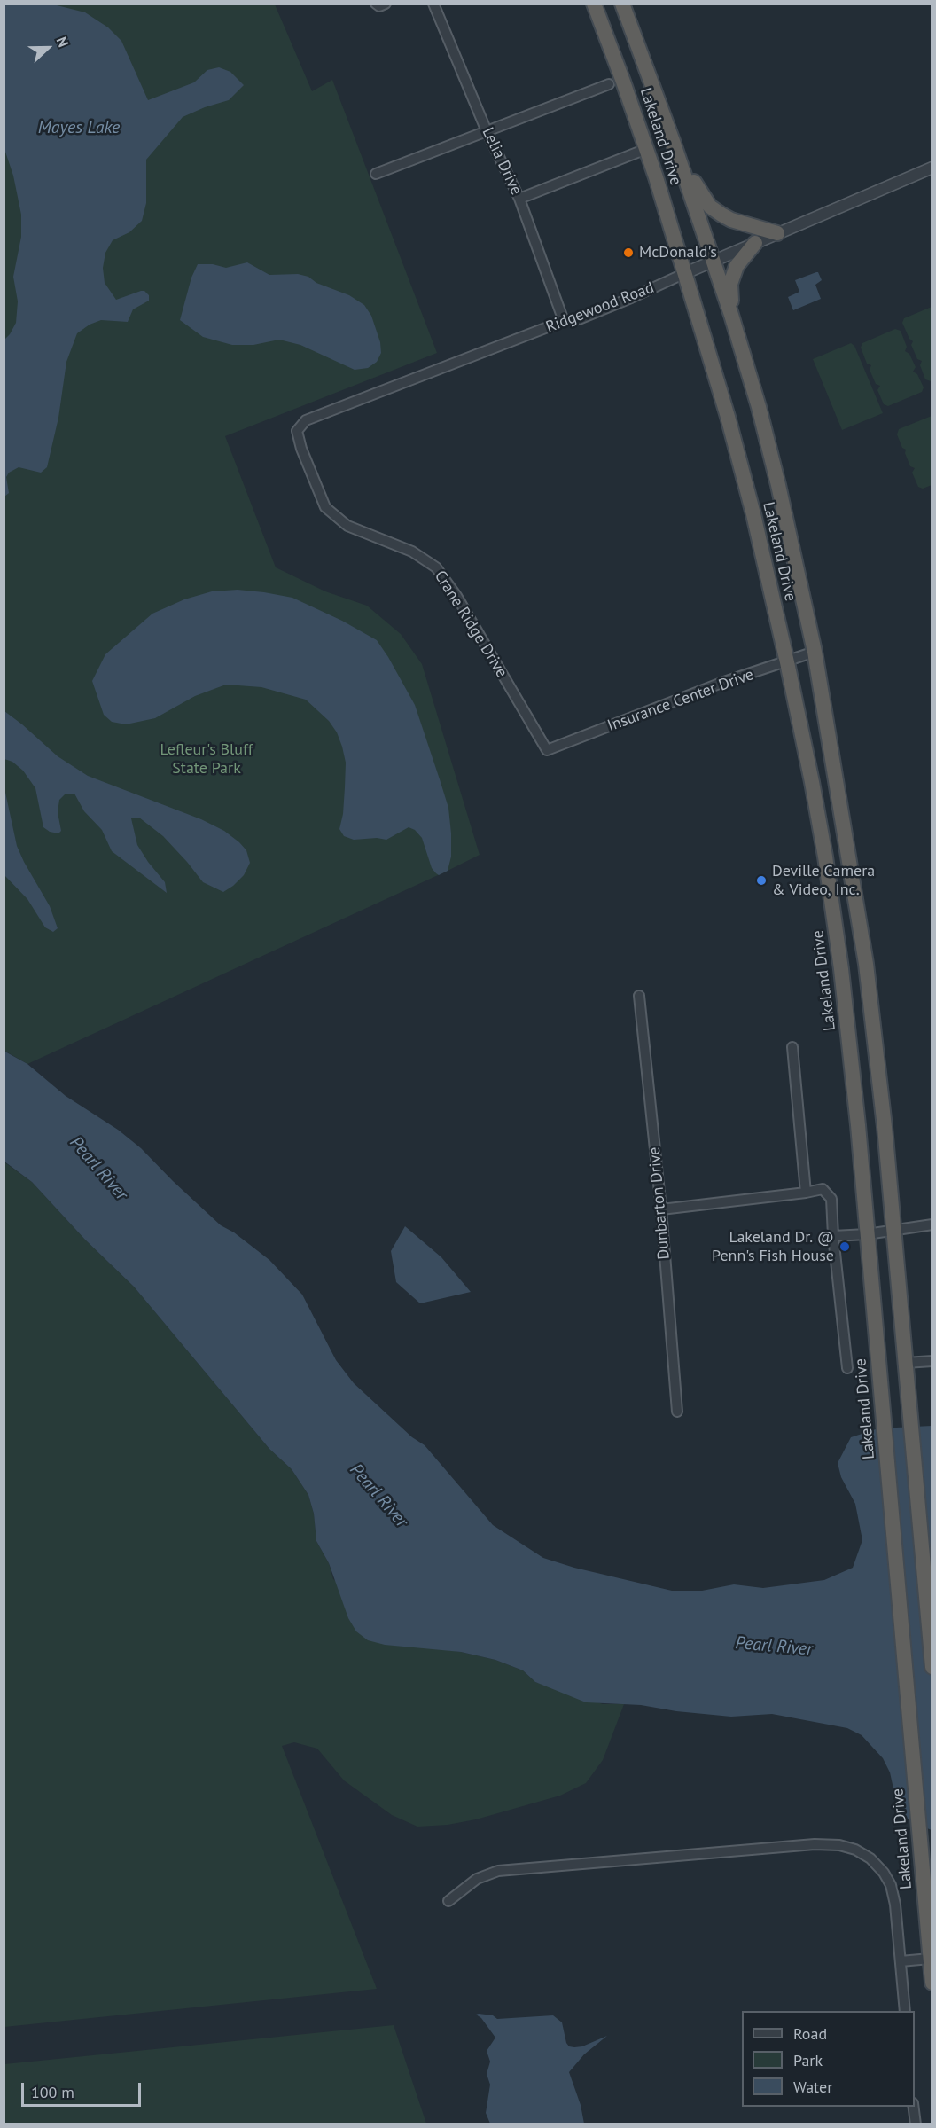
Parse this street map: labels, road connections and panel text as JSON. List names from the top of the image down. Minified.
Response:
{"streets":{"highway":["Lakeland Drive"],"street":["Lelia Drive","Ridgewood Road","Crane Ridge Drive","Insurance Center Drive","Dunbarton Drive"]},"crossings":[["Lakeland Drive","Ridgewood Road"],["Lakeland Drive","Insurance Center Drive"],["Lelia Drive","Ridgewood Road"],["Ridgewood Road","Crane Ridge Drive"],["Crane Ridge Drive","Insurance Center Drive"]],"water":["Mayes Lake","Pearl River"],"parks":["Lefleur's Bluff State Park"],"places":["McDonald's","Deville Camera & Video, Inc.","Lakeland Dr. @ Penn's Fish House"],"legend":["Road","Park","Water"],"scale_bar":"100 m","north":"right"}
